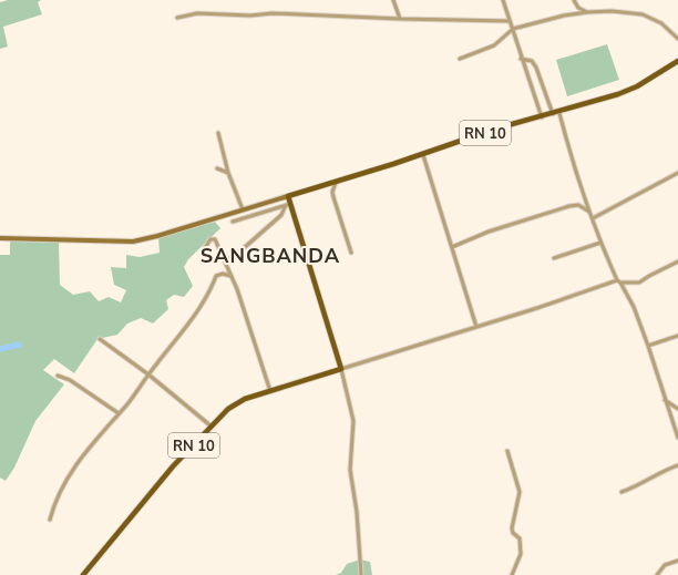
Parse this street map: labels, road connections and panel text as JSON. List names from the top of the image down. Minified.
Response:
{"streets":{"main road":["RN 10"]},"districts":["SANGBANDA"]}
